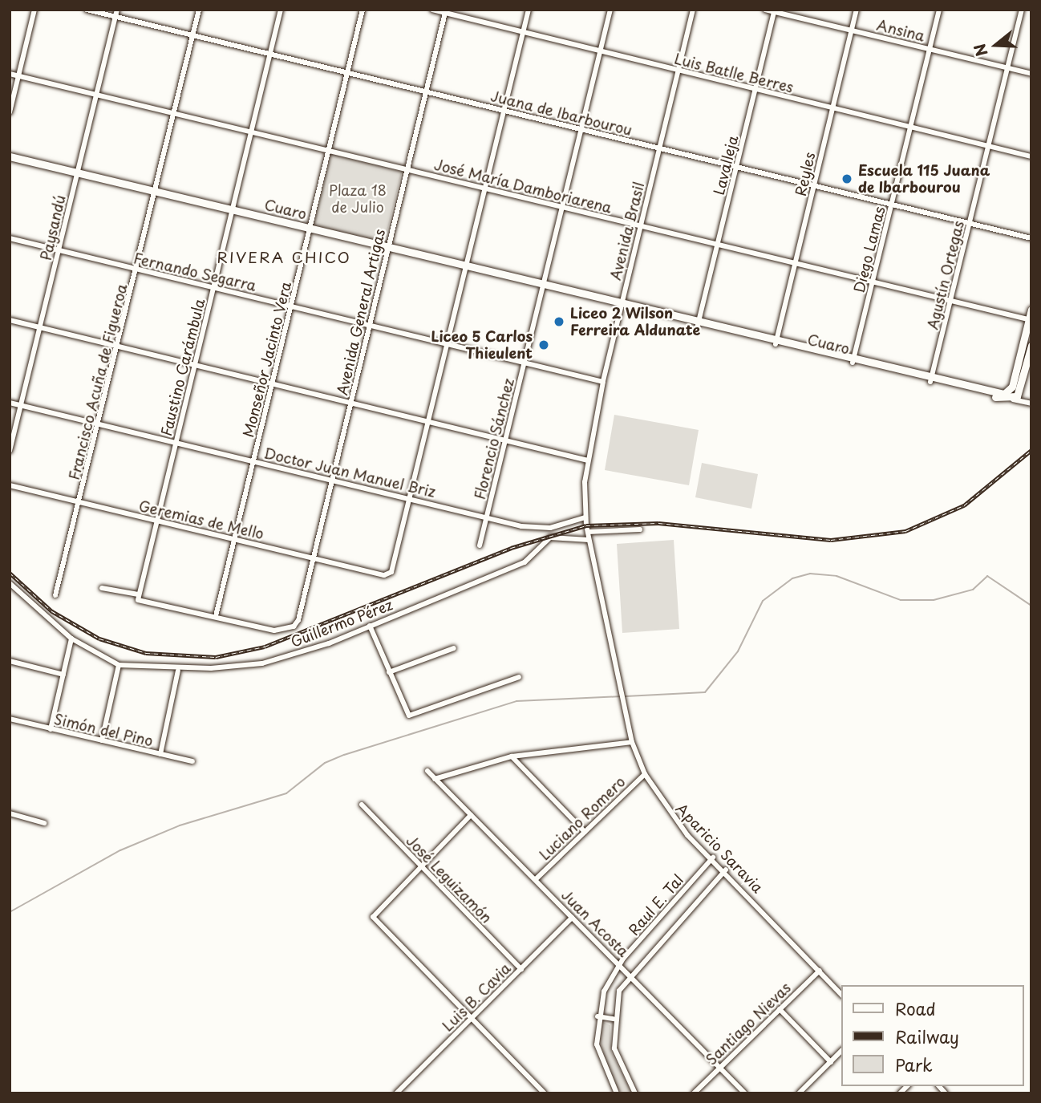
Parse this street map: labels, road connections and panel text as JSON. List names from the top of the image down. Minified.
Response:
{"streets":{"street":["Ansina","Luis Batlle Berres","Juana de Ibarbourou","Lavalleja","Reyles","José María Damboriarena","Cuaro","Paysandú","Avenida Brasil","Diego Lamas","Fernando Segarra","Agustín Ortegas","Avenida General Artigas","Monseñor Jacinto Vera","Faustino Carámbula","Francisco Acuña de Figueroa","Florencio Sánchez","Doctor Juan Manuel Briz","Geremias de Mello","Guillermo Pérez","Simón del Pino","Luciano Romero","Aparicio Saravia","José Leguizamón","Raul E. Tal","Juan Acosta","Luis B. Cavia","Santiago Nievas"]},"crossings":[["Ansina","Lavalleja"],["Ansina","Reyles"],["Ansina","Diego Lamas"],["Ansina","Agustín Ortegas"],["Luis Batlle Berres","Lavalleja"],["Luis Batlle Berres","Reyles"],["Luis Batlle Berres","Avenida Brasil"],["Luis Batlle Berres","Diego Lamas"],["Luis Batlle Berres","Agustín Ortegas"],["Luis Batlle Berres","Avenida General Artigas"],["Luis Batlle Berres","Florencio Sánchez"],["Juana de Ibarbourou","Lavalleja"],["Juana de Ibarbourou","Reyles"],["Juana de Ibarbourou","Paysandú"],["Juana de Ibarbourou","Avenida Brasil"],["Juana de Ibarbourou","Diego Lamas"],["Juana de Ibarbourou","Agustín Ortegas"],["Juana de Ibarbourou","Avenida General Artigas"],["Juana de Ibarbourou","Monseñor Jacinto Vera"],["Juana de Ibarbourou","Faustino Carámbula"],["Juana de Ibarbourou","Francisco Acuña de Figueroa"],["Juana de Ibarbourou","Florencio Sánchez"],["Lavalleja","José María Damboriarena"],["Lavalleja","Cuaro"],["Reyles","José María Damboriarena"],["Reyles","Cuaro"],["José María Damboriarena","Paysandú"],["José María Damboriarena","Avenida Brasil"],["José María Damboriarena","Diego Lamas"],["José María Damboriarena","Agustín Ortegas"],["José María Damboriarena","Avenida General Artigas"],["José María Damboriarena","Monseñor Jacinto Vera"],["José María Damboriarena","Faustino Carámbula"],["José María Damboriarena","Francisco Acuña de Figueroa"],["José María Damboriarena","Florencio Sánchez"],["Cuaro","Paysandú"],["Cuaro","Avenida Brasil"],["Cuaro","Diego Lamas"],["Cuaro","Agustín Ortegas"],["Cuaro","Avenida General Artigas"],["Cuaro","Monseñor Jacinto Vera"],["Cuaro","Faustino Carámbula"],["Cuaro","Francisco Acuña de Figueroa"],["Cuaro","Florencio Sánchez"],["Paysandú","Fernando Segarra"],["Paysandú","Doctor Juan Manuel Briz"],["Avenida Brasil","Fernando Segarra"],["Avenida Brasil","Doctor Juan Manuel Briz"],["Avenida Brasil","Aparicio Saravia"],["Fernando Segarra","Avenida General Artigas"],["Fernando Segarra","Monseñor Jacinto Vera"],["Fernando Segarra","Faustino Carámbula"],["Fernando Segarra","Francisco Acuña de Figueroa"],["Fernando Segarra","Florencio Sánchez"],["Avenida General Artigas","Monseñor Jacinto Vera"],["Avenida General Artigas","Doctor Juan Manuel Briz"],["Avenida General Artigas","Geremias de Mello"],["Monseñor Jacinto Vera","Doctor Juan Manuel Briz"],["Monseñor Jacinto Vera","Geremias de Mello"],["Faustino Carámbula","Doctor Juan Manuel Briz"],["Faustino Carámbula","Geremias de Mello"],["Francisco Acuña de Figueroa","Doctor Juan Manuel Briz"],["Francisco Acuña de Figueroa","Geremias de Mello"],["Florencio Sánchez","Doctor Juan Manuel Briz"],["Doctor Juan Manuel Briz","Geremias de Mello"],["Guillermo Pérez","Aparicio Saravia"],["Luciano Romero","Aparicio Saravia"],["Luciano Romero","Juan Acosta"],["Aparicio Saravia","Raul E. Tal"],["Aparicio Saravia","Santiago Nievas"],["José Leguizamón","Luis B. Cavia"],["Raul E. Tal","Juan Acosta"],["Juan Acosta","Luis B. Cavia"],["Juan Acosta","Santiago Nievas"]],"districts":["RIVERA CHICO"],"parks":["Plaza 18 de Julio"],"places":["Escuela 115 Juana de Ibarbourou","Liceo 2 Wilson Ferreira Aldunate","Liceo 5 Carlos Thieulent"],"legend":["Road","Railway","Park"],"north":"left"}
